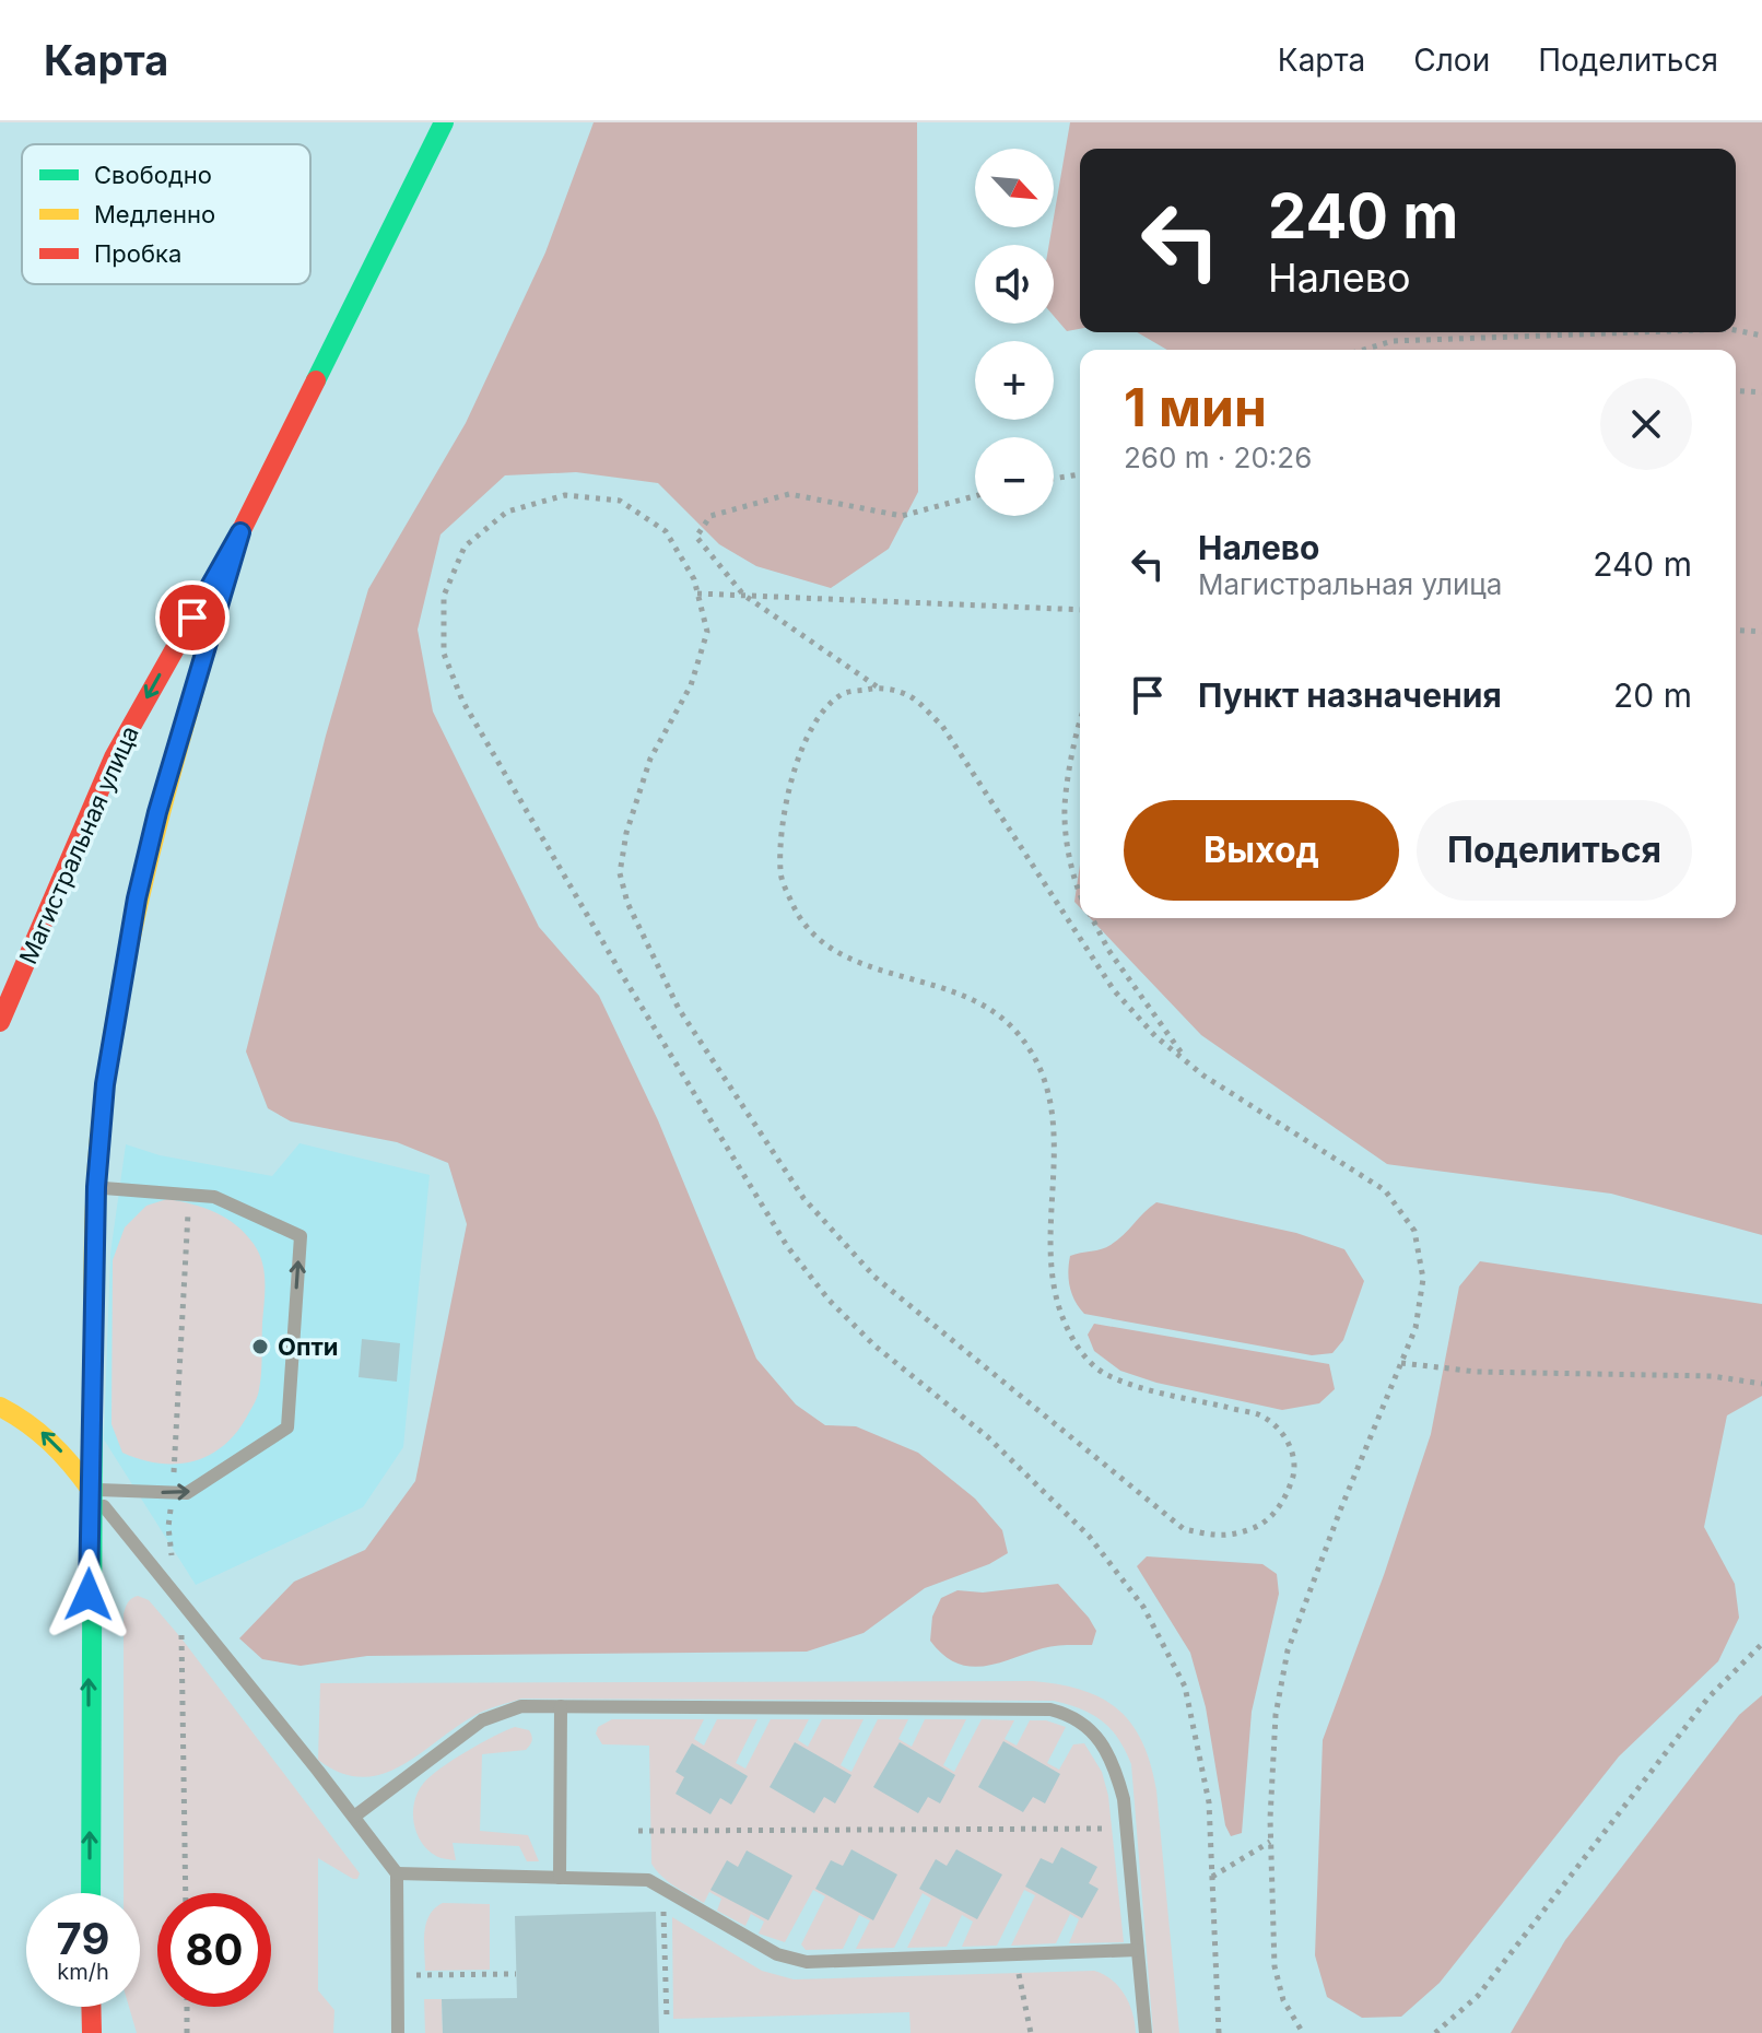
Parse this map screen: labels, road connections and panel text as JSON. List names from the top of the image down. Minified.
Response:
{"streets":{"highway":["Магистральная улица"]},"places":["Опти"],"legend":["Свободно","Медленно","Пробка"],"north":"bottom right","page":{"header":"Карта","nav":["Карта","Слои","Поделиться"],"map_buttons":["+","−"],"turn":["240 m","Налево"],"heading":["1 мин","260 m · 20:26"],"list":[{"name":"Налево","note":"Магистральная улица","value":"240 m"},{"name":"Пункт назначения","value":"20 m"}],"buttons":["Выход","Поделиться"],"speed":"79 km/h","limit":"80"}}
